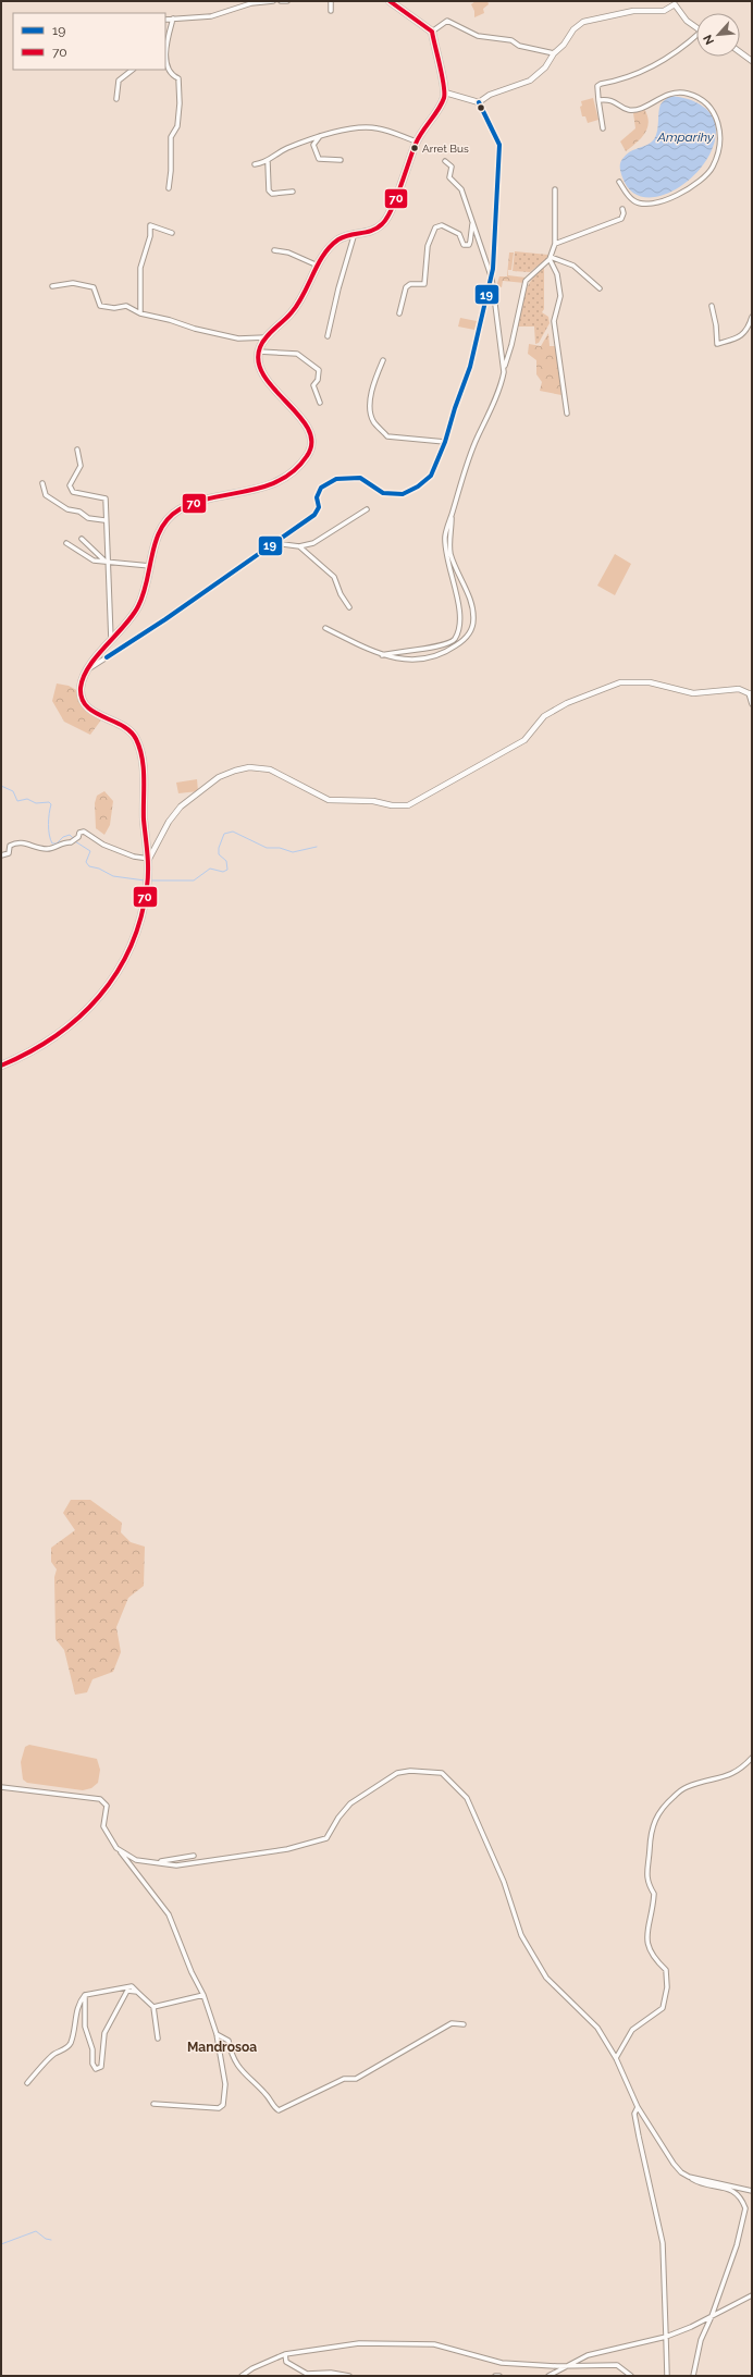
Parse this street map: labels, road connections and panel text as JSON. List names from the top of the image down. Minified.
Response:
{"districts":["Mandrosoa"],"water":["Amparihy"],"places":["Arret Bus"],"lines":["transit line 70","transit line 19"],"legend":["19","70"],"north":"bottom left"}
